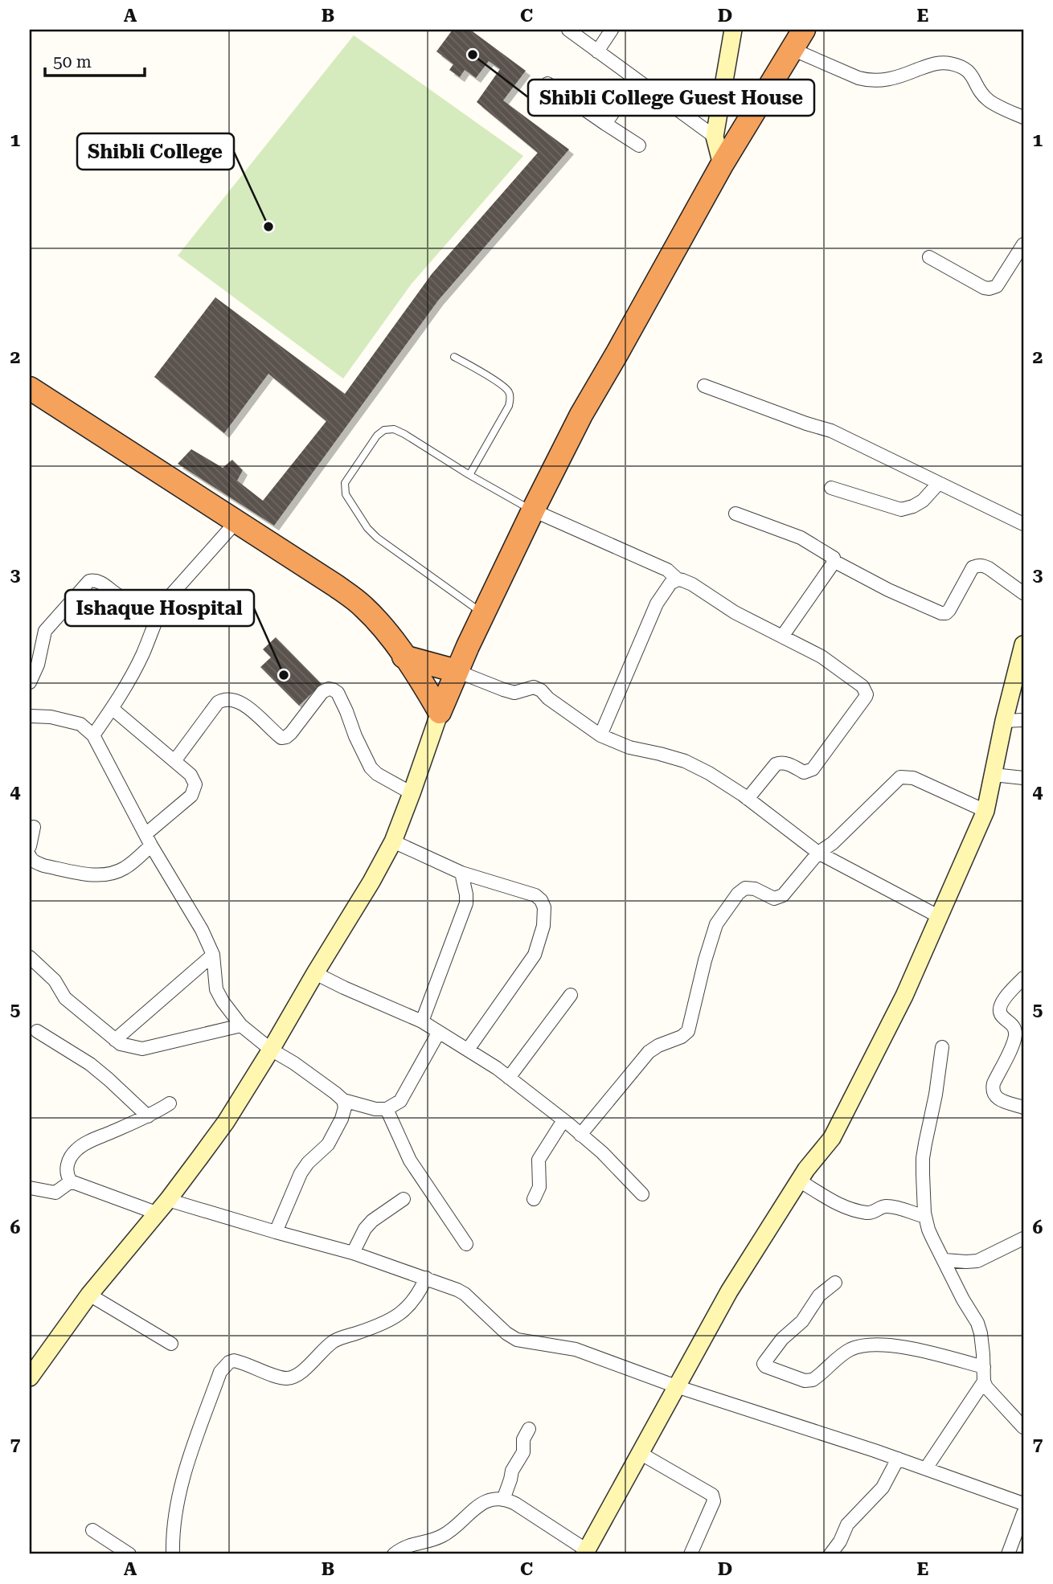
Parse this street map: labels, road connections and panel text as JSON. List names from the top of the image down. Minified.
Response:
{"places":["Shibli College Guest House","Shibli College","Ishaque Hospital"],"scale_bar":"50 m","grid":{"columns":["A","B","C","D","E"],"rows":["1","2","3","4","5","6","7"]}}
